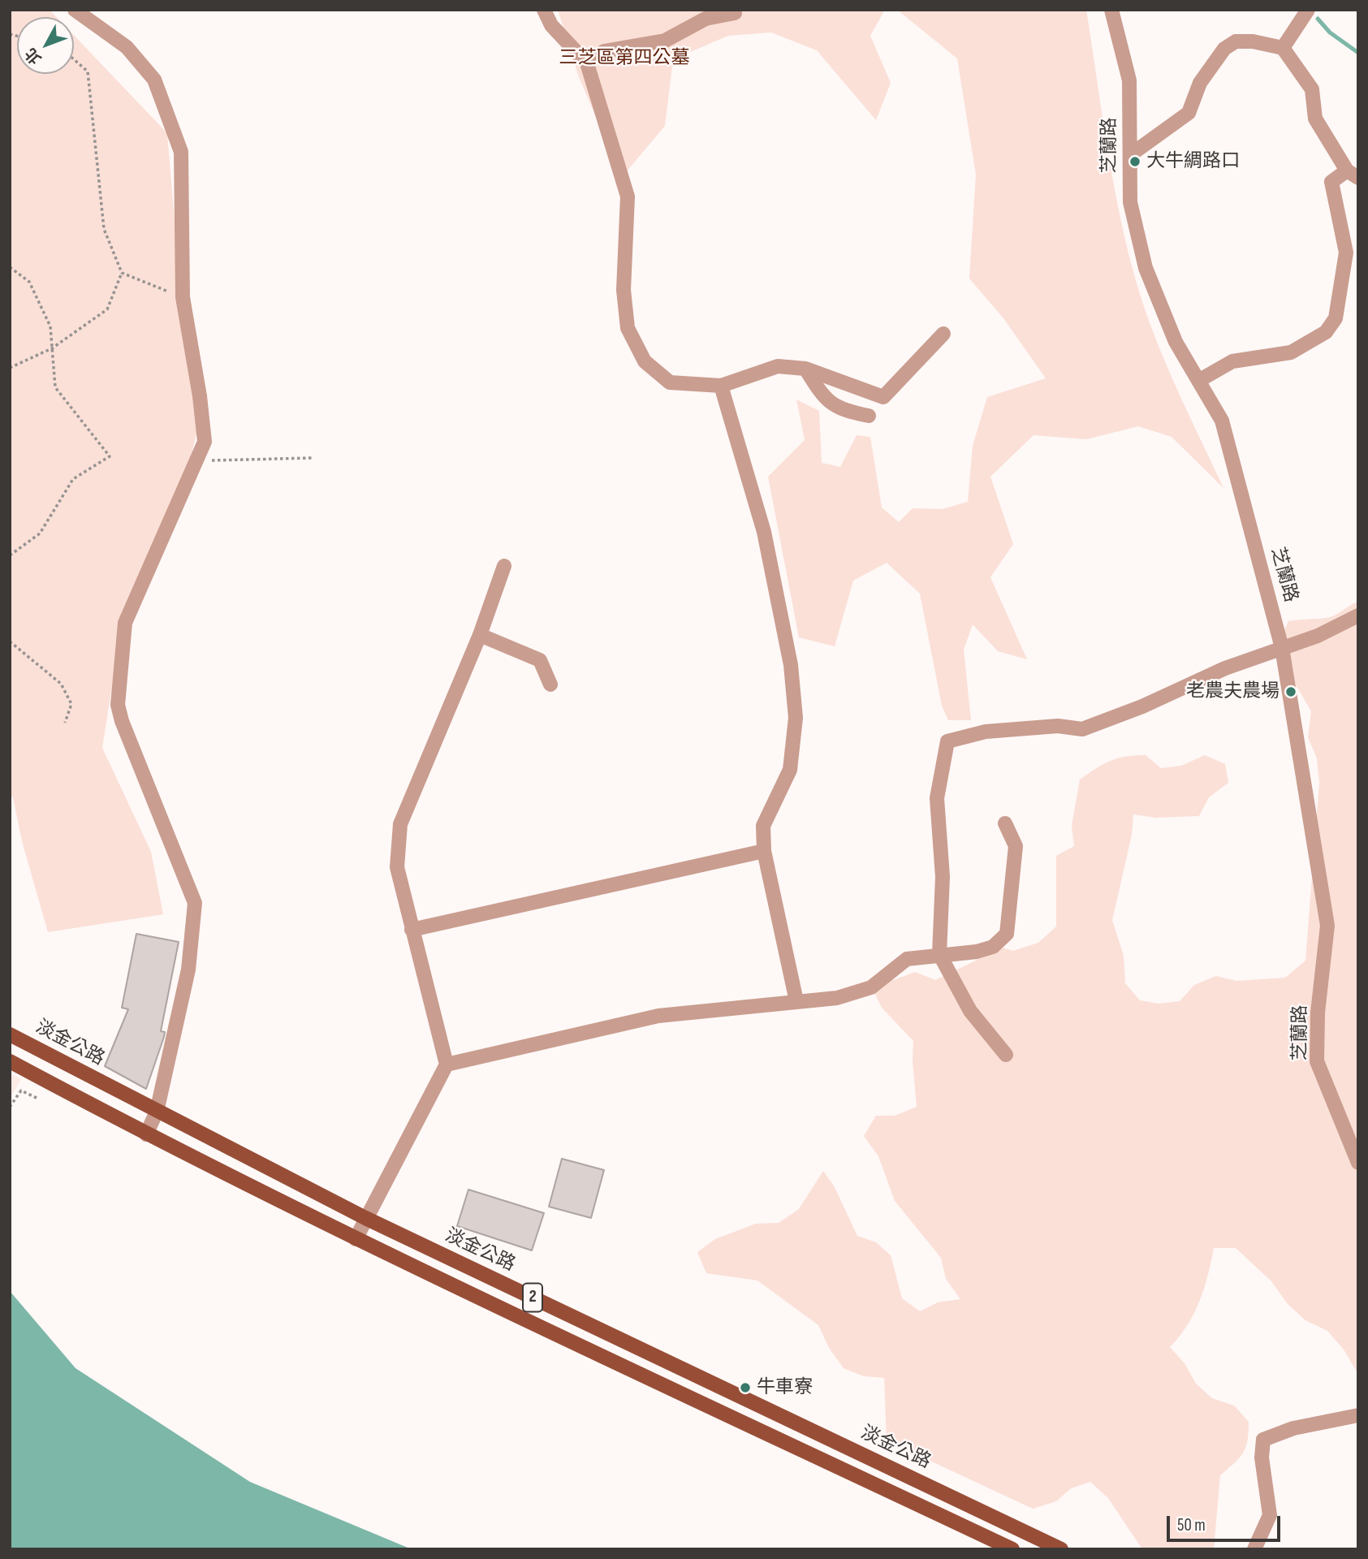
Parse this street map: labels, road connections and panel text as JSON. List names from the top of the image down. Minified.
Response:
{"streets":{"main road":["淡金公路","2"],"street":["芝蘭路"]},"parks":["三芝區第四公墓"],"places":["大牛綢路口","老農夫農場","牛車寮"],"scale_bar":"50 m","north":"bottom left"}
